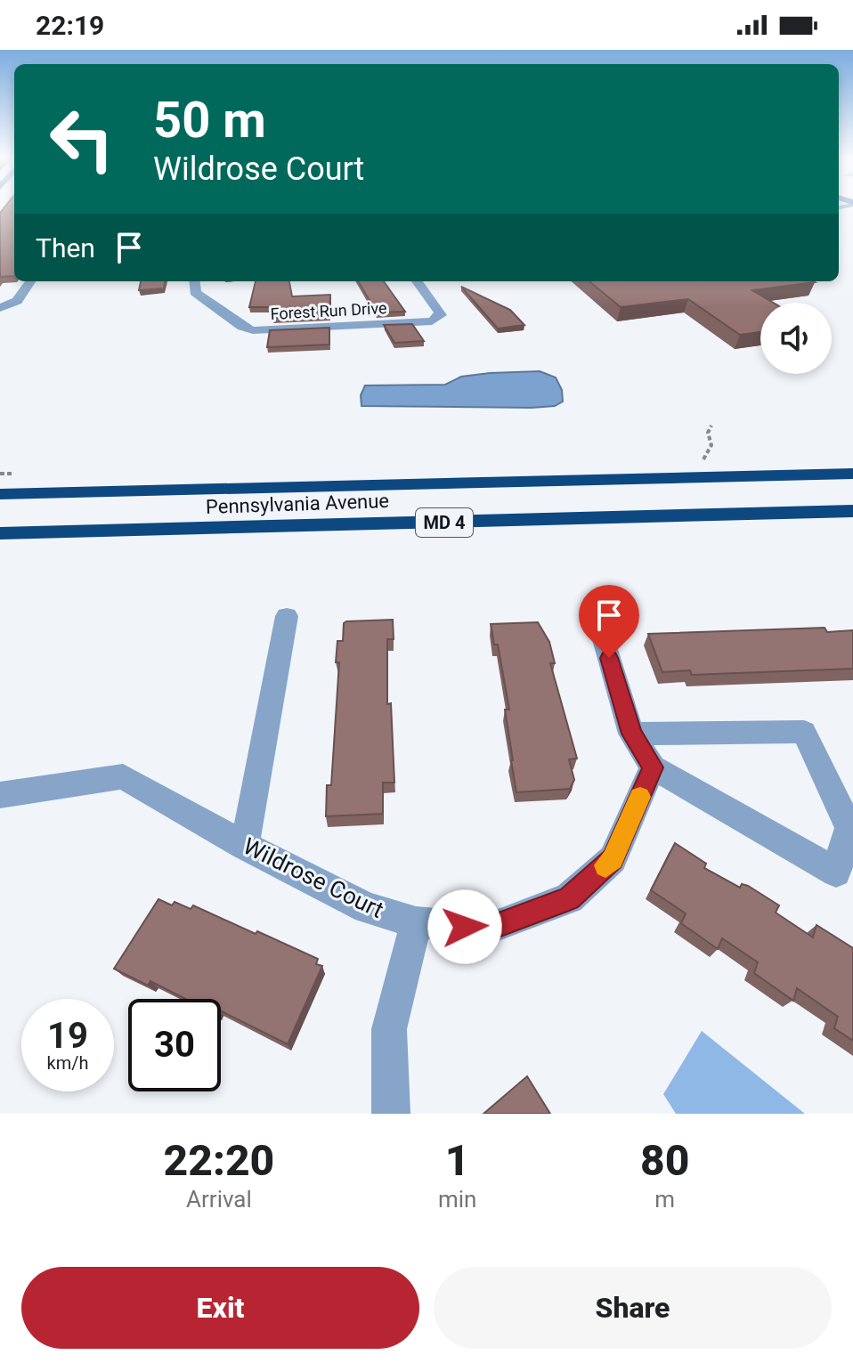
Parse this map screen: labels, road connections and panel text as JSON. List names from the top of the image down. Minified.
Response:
{"streets":{"highway":["Pennsylvania Avenue","MD 4"],"street":["Forest Run Drive","Wildrose Court"]},"page":{"status":"22:19","turn":["50 m","Wildrose Court"],"then":"Then","speed":"19 km/h","limit":"30","eta":["22:20","Arrival","1","min","80","m"],"buttons":["Exit","Share"]}}
